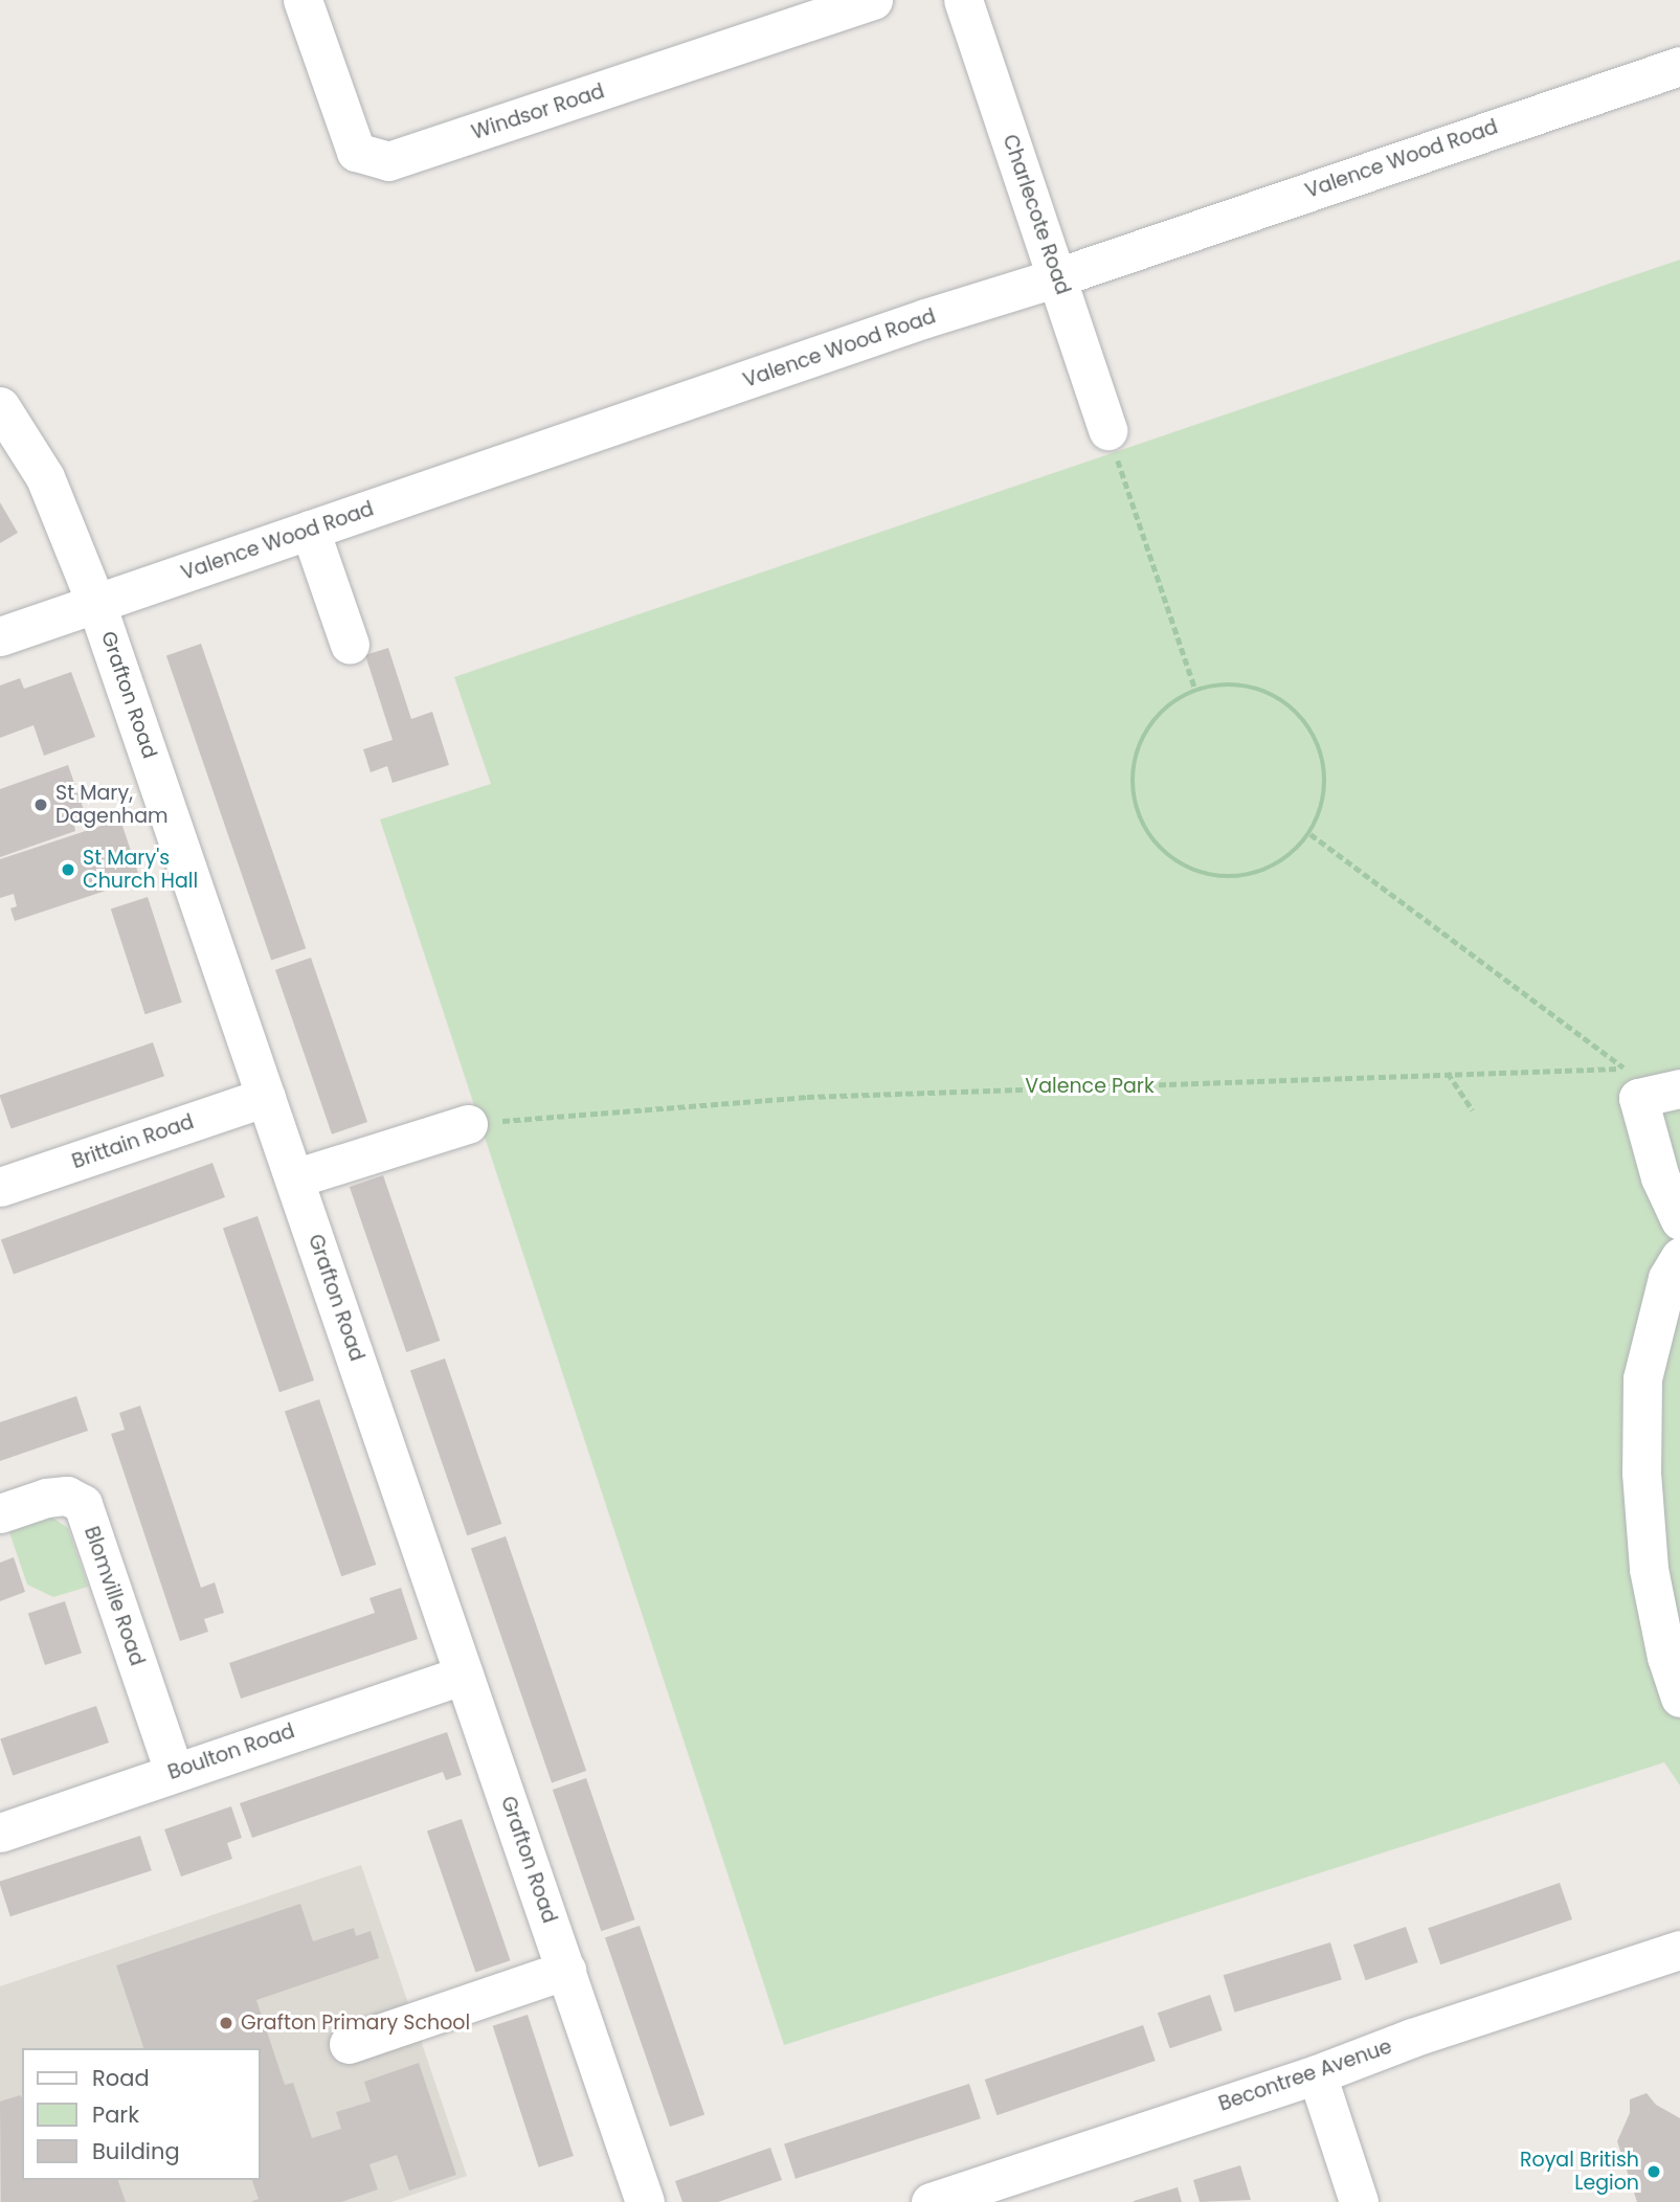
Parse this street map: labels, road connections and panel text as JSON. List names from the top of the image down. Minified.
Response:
{"streets":{"street":["Windsor Road","Valence Wood Road","Charlecote Road","Grafton Road","Brittain Road","Blomville Road","Boulton Road","Becontree Avenue"]},"crossings":[["Valence Wood Road","Charlecote Road"],["Valence Wood Road","Grafton Road"],["Grafton Road","Brittain Road"],["Grafton Road","Boulton Road"],["Blomville Road","Boulton Road"]],"parks":["Valence Park"],"places":["St Mary, Dagenham","St Mary's Church Hall","Grafton Primary School","Royal British Legion"],"legend":["Road","Park","Building"]}
